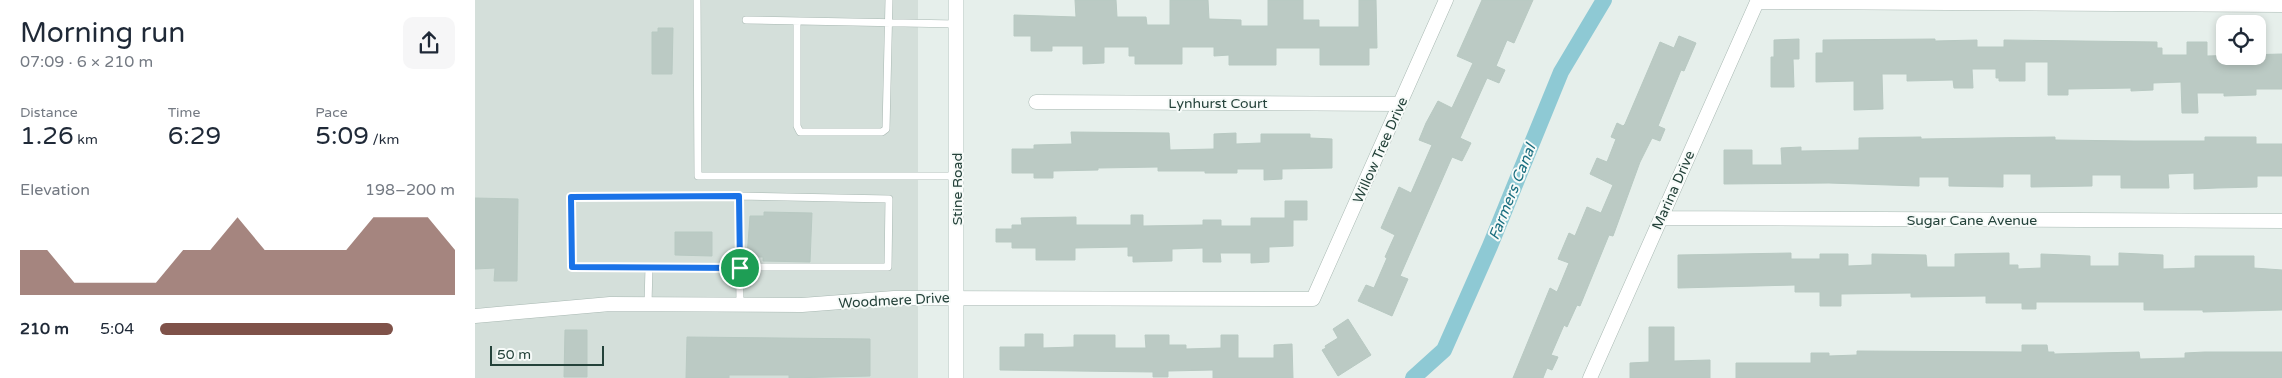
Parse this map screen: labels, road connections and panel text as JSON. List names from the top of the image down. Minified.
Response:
{"streets":{"main road":["Stine Road"],"street":["Lynhurst Court","Willow Tree Drive","Marina Drive","Sugar Cane Avenue","Woodmere Drive"]},"crossings":[["Lynhurst Court","Willow Tree Drive"],["Willow Tree Drive","Woodmere Drive"],["Stine Road","Woodmere Drive"],["Marina Drive","Sugar Cane Avenue"]],"water":["Farmers Canal"],"scale_bar":"50 m","page":{"heading":["Morning run","07:09 · 6 × 210 m"],"stats":[["Distance","1.26 km"],["Time","6:29"],["Pace","5:09 /km"]],"chart":["Elevation","198–200 m"],"list":[{"name":"210 m","note":"5:04"}],"scale":"50 m"}}
